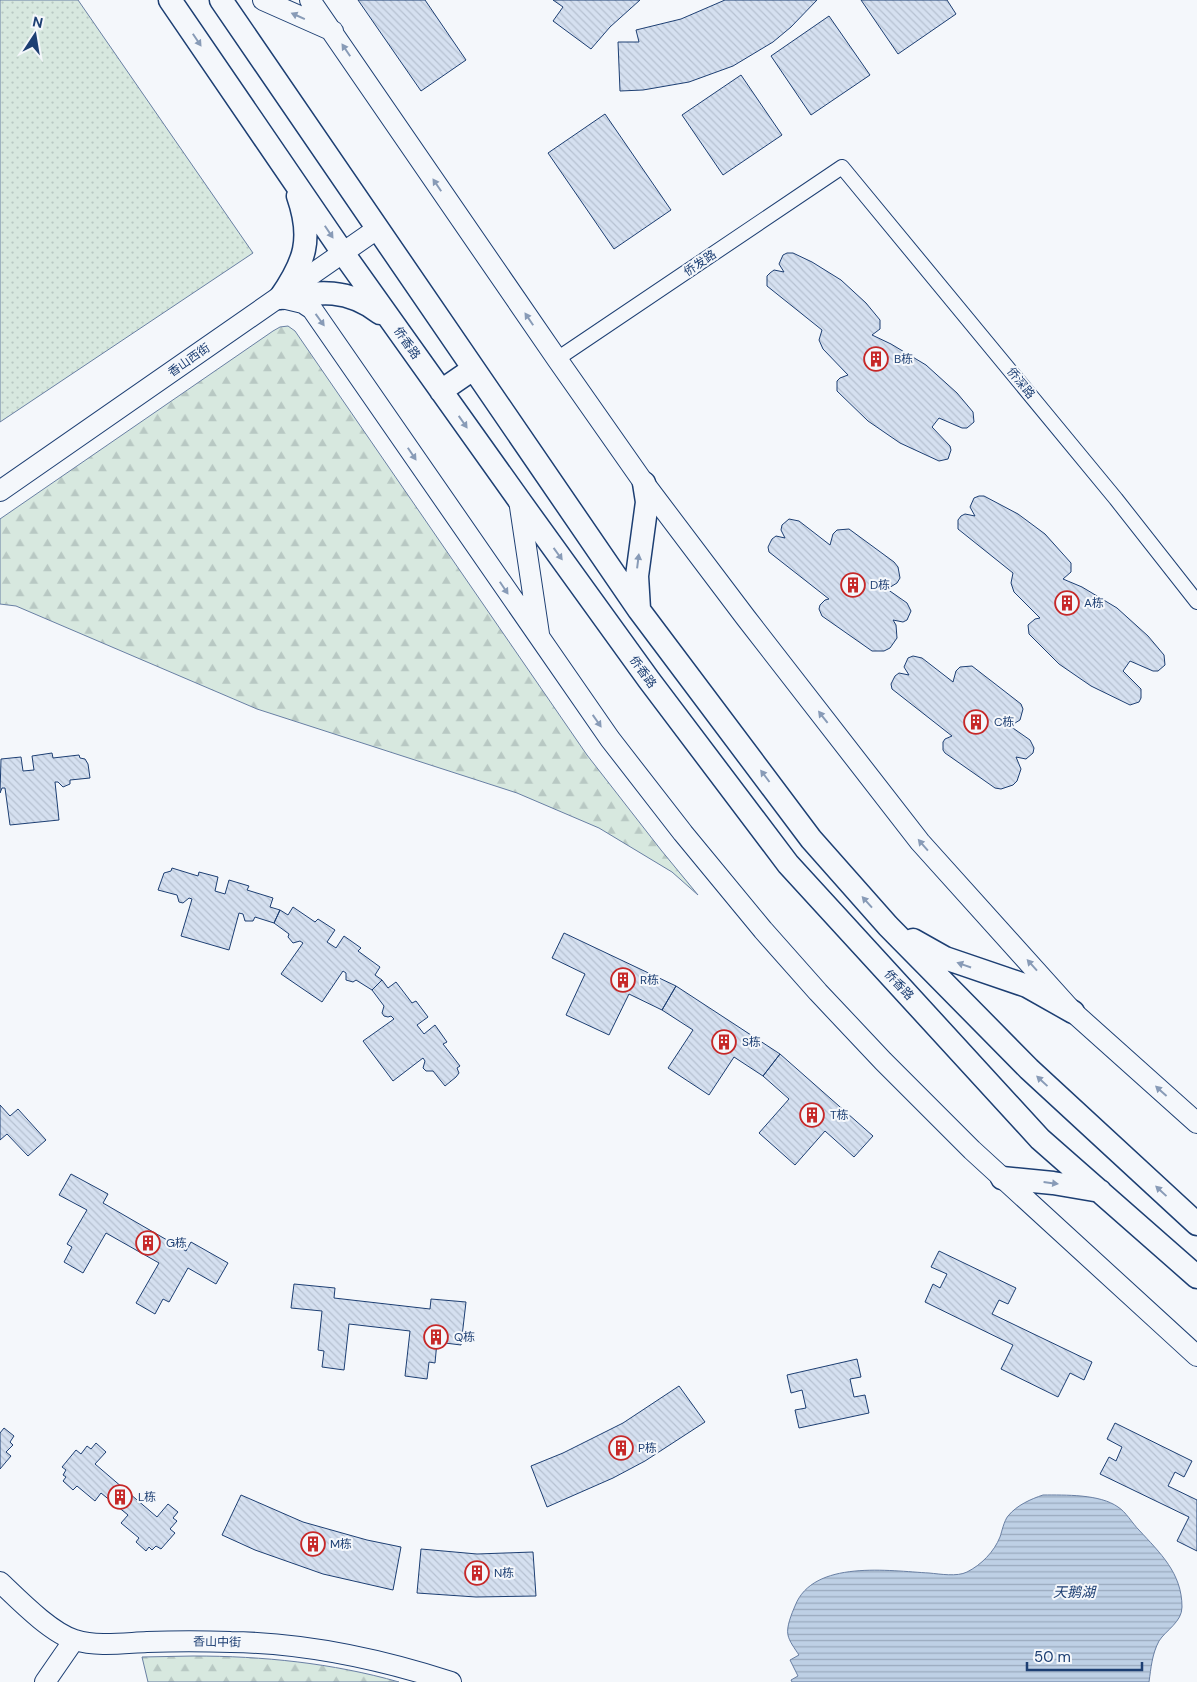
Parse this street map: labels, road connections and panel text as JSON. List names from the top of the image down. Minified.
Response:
{"streets":{"main road":["侨香路","香山西街","香山中街"],"street":["侨发路","侨深路"]},"crossings":[["侨发路","侨深路"],["侨香路","香山西街"]],"water":["天鹅湖"],"places":{"building":["B栋","D栋","A栋","C栋","R栋","S栋","T栋","G栋","Q栋","P栋","L栋","M栋","N栋"]},"scale_bar":"50 m","north":"top"}
